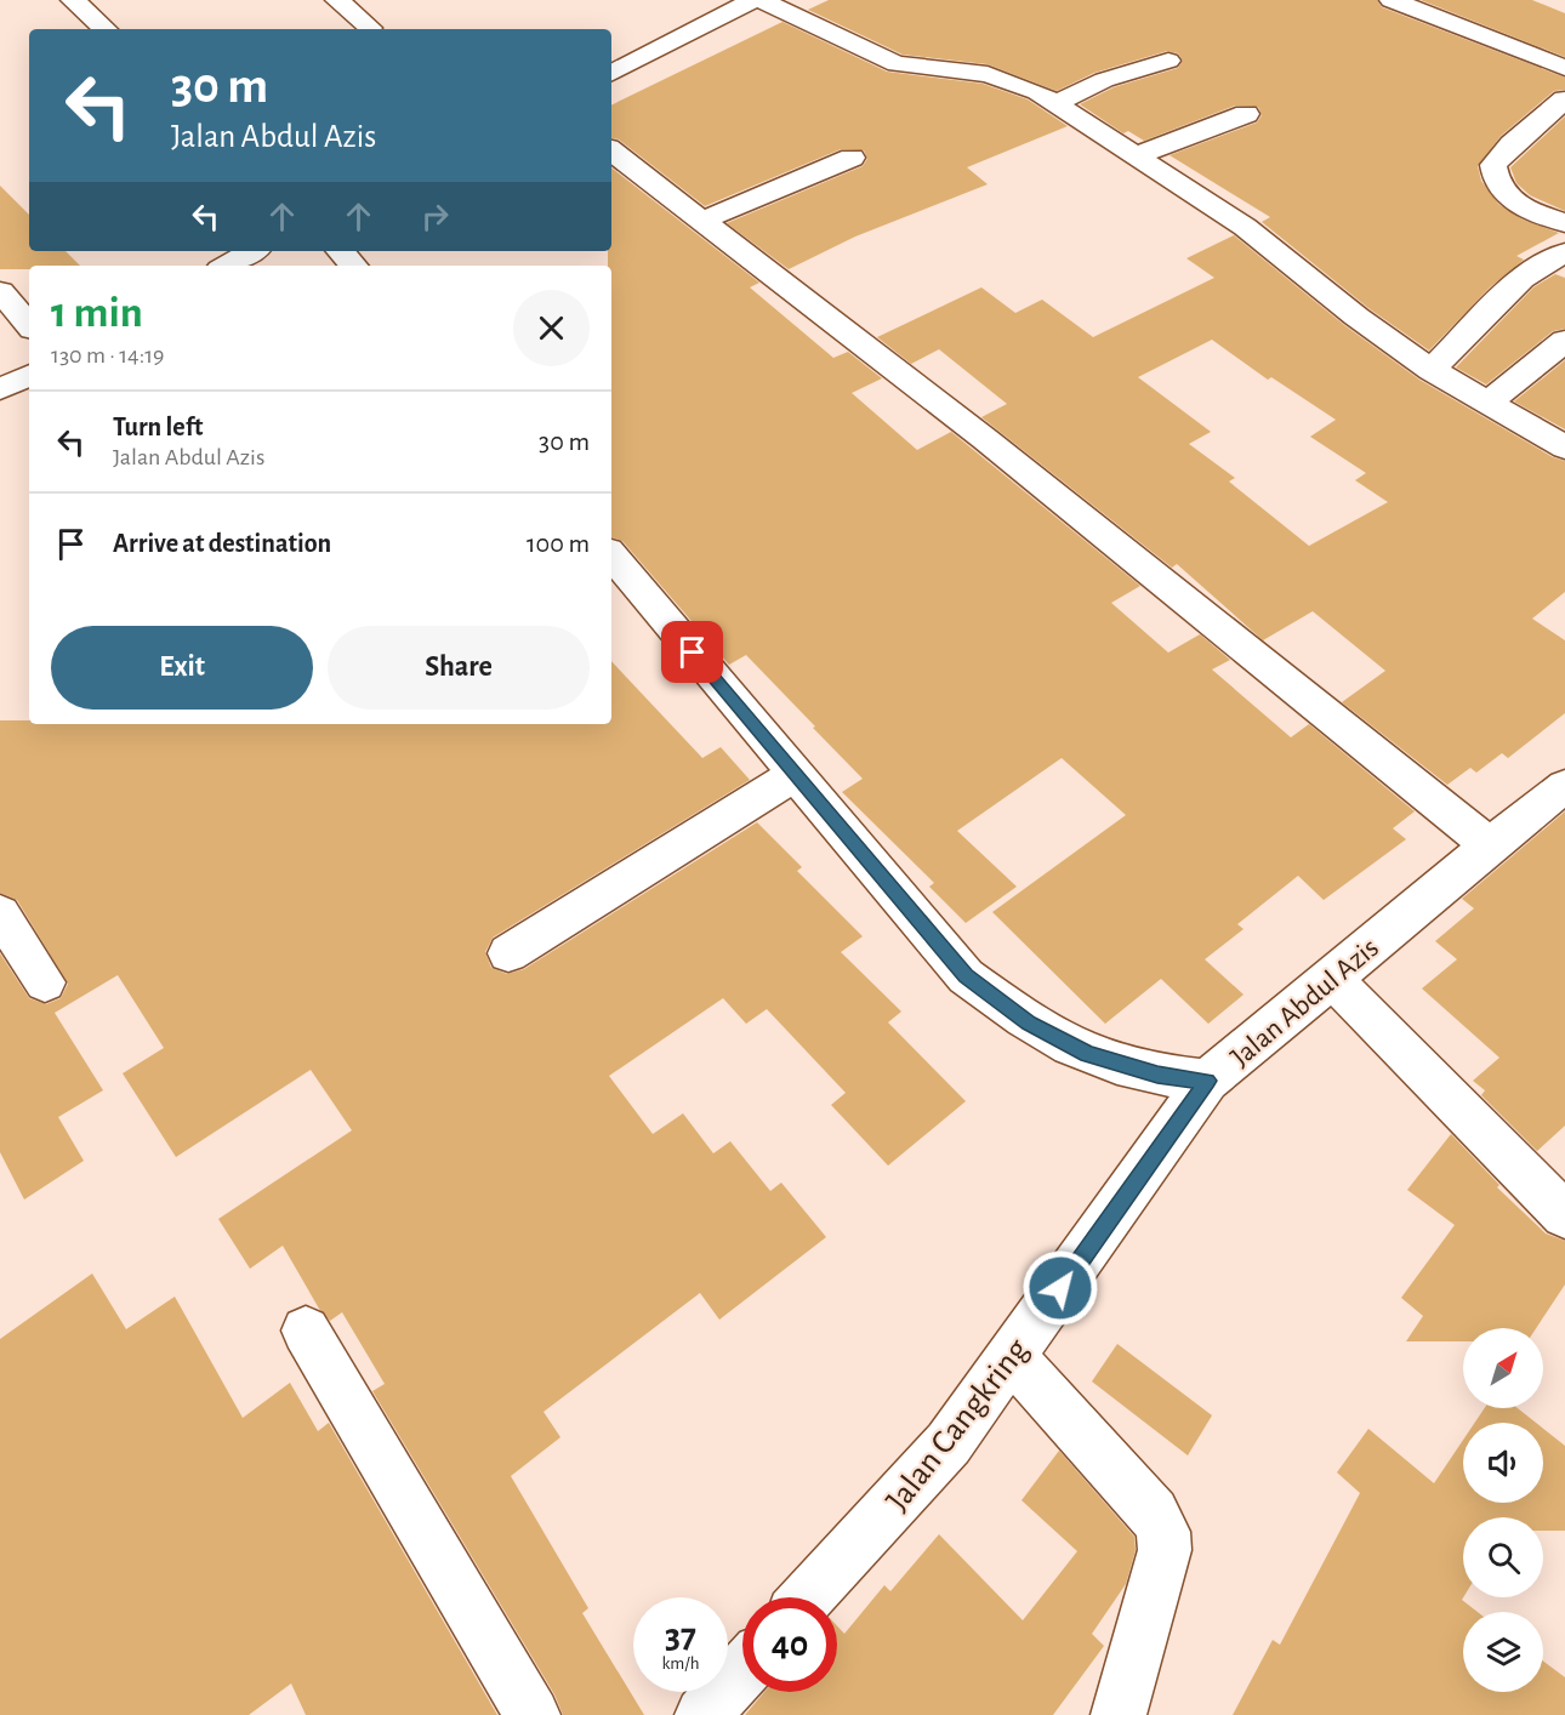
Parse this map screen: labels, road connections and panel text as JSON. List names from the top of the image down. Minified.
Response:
{"streets":{"street":["Jalan Abdul Azis","Jalan Cangkring"]},"crossings":[["Jalan Abdul Azis","Jalan Cangkring"]],"north":"top right","page":{"turn":["30 m","Jalan Abdul Azis"],"heading":["1 min","130 m · 14:19"],"list":[{"name":"Turn left","note":"Jalan Abdul Azis","value":"30 m"},{"name":"Arrive at destination","value":"100 m"}],"buttons":["Exit","Share"],"speed":"37 km/h","limit":"40"}}
